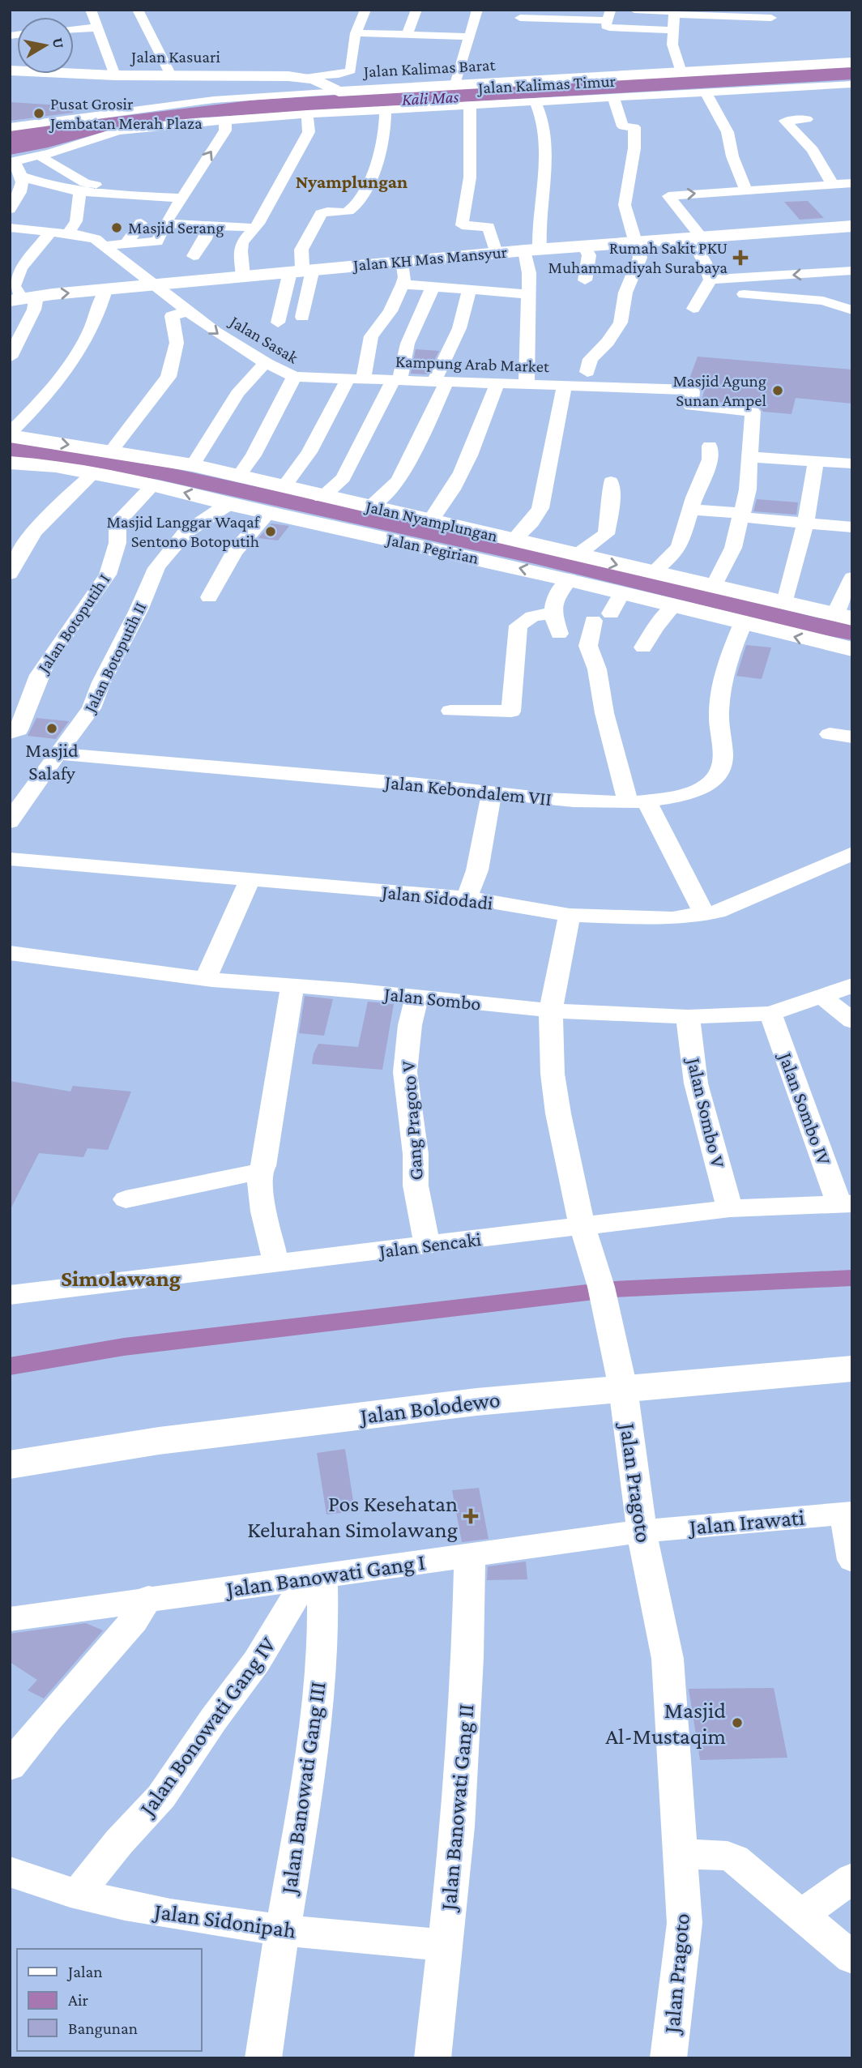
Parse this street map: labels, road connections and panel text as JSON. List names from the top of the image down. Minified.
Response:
{"streets":{"street":["Jalan Kasuari","Jalan Kalimas Barat","Jalan Kalimas Timur","Jalan KH Mas Mansyur","Jalan Sasak","Kampung Arab Market","Jalan Nyamplungan","Jalan Pegirian","Jalan Botoputih I","Jalan Botoputih II","Jalan Kebondalem VII","Jalan Sidodadi","Jalan Sombo","Jalan Sombo IV","Jalan Sombo V","Gang Pragoto V","Jalan Sencaki","Jalan Bolodewo","Jalan Pragoto","Jalan Irawati","Jalan Banowati Gang I","Jalan Bonowati Gang IV","Jalan Banowati Gang III","Jalan Banowati Gang II","Jalan Sidonipah"]},"crossings":[["Jalan Kasuari","Jalan Kalimas Barat"],["Jalan KH Mas Mansyur","Jalan Sasak"],["Jalan Sasak","Kampung Arab Market"],["Jalan Sasak","Jalan Nyamplungan"],["Jalan Nyamplungan","Jalan Pegirian"],["Jalan Pegirian","Jalan Botoputih I"],["Jalan Pegirian","Jalan Botoputih II"],["Jalan Pegirian","Jalan Kebondalem VII"],["Jalan Botoputih II","Jalan Kebondalem VII"],["Jalan Sidodadi","Jalan Pragoto"],["Jalan Sombo","Jalan Sombo IV"],["Jalan Sombo","Jalan Sombo V"],["Jalan Sombo","Gang Pragoto V"],["Jalan Sombo","Jalan Pragoto"],["Jalan Sombo IV","Jalan Sencaki"],["Jalan Sombo V","Jalan Sencaki"],["Gang Pragoto V","Jalan Sencaki"],["Jalan Sencaki","Jalan Pragoto"],["Jalan Bolodewo","Jalan Pragoto"],["Jalan Pragoto","Jalan Irawati"],["Jalan Pragoto","Jalan Banowati Gang I"],["Jalan Irawati","Jalan Banowati Gang I"],["Jalan Banowati Gang I","Jalan Bonowati Gang IV"],["Jalan Banowati Gang I","Jalan Banowati Gang III"],["Jalan Banowati Gang I","Jalan Banowati Gang II"],["Jalan Bonowati Gang IV","Jalan Banowati Gang III"],["Jalan Bonowati Gang IV","Jalan Sidonipah"],["Jalan Banowati Gang III","Jalan Sidonipah"],["Jalan Banowati Gang II","Jalan Sidonipah"]],"districts":["Nyamplungan","Simolawang"],"water":["Kali Mas"],"places":{"other":["Pusat Grosir Jembatan Merah Plaza","Masjid Serang","Masjid Agung Sunan Ampel","Masjid Langgar Waqaf Sentono Botoputih","Masjid Salafy","Masjid Al-Mustaqim"],"health":["Rumah Sakit PKU Muhammadiyah Surabaya","Pos Kesehatan Kelurahan Simolawang"]},"legend":["Jalan","Air","Bangunan"],"north":"right"}
